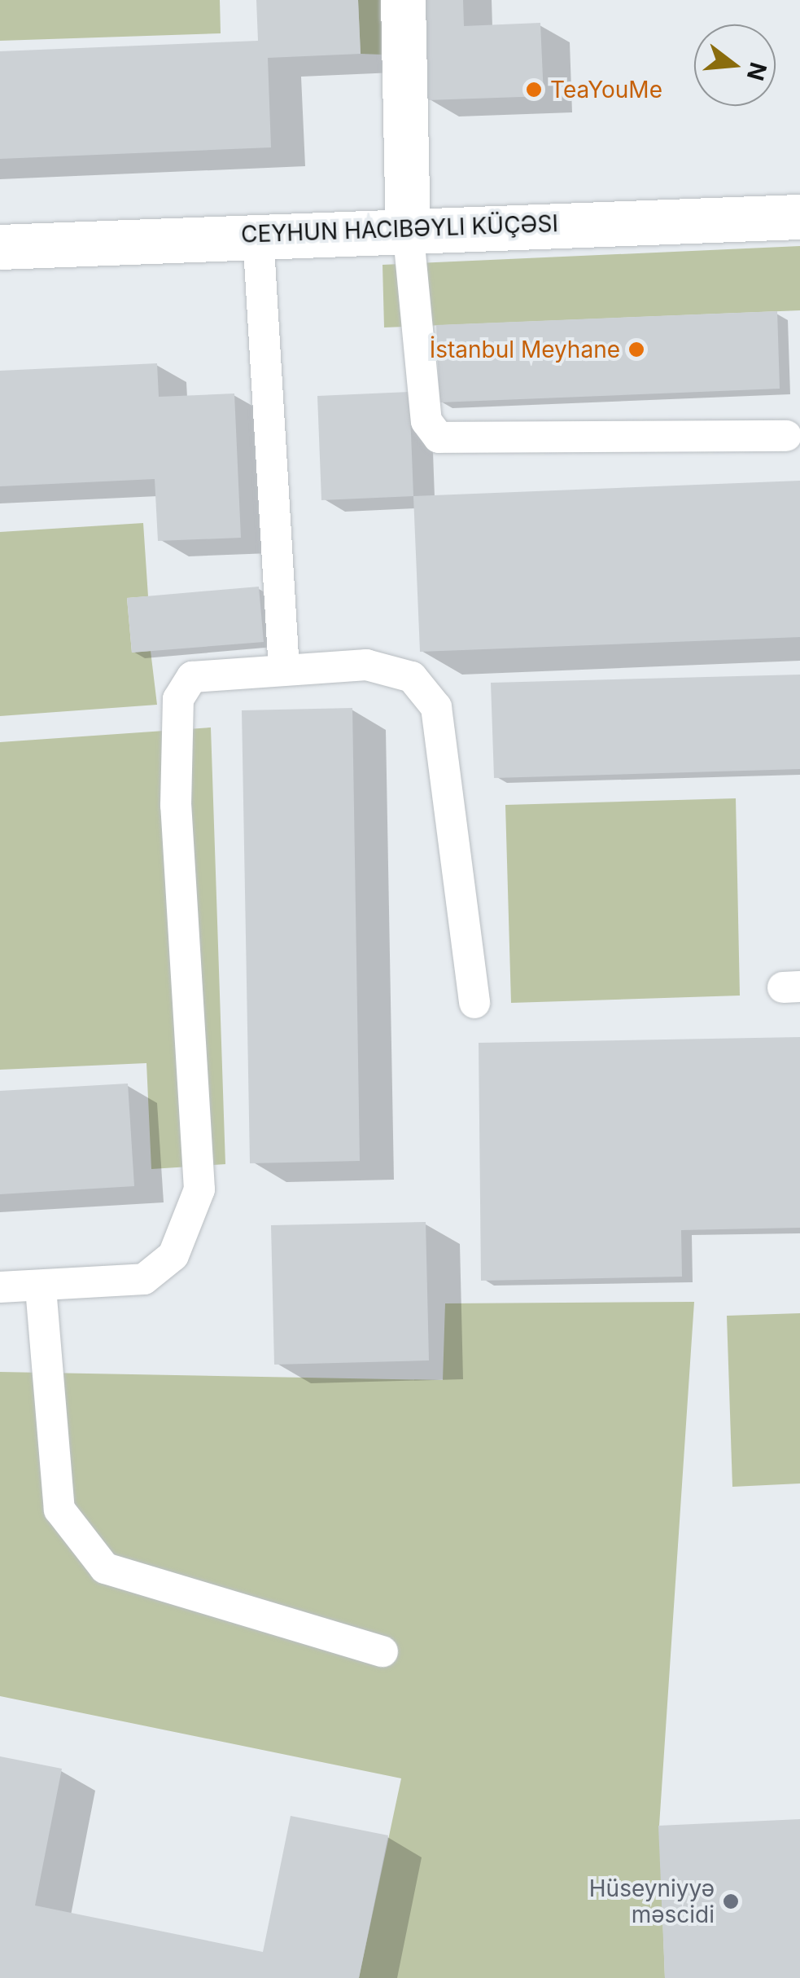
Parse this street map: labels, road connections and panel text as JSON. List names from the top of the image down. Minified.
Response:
{"places":["TeaYouMe","İstanbul Meyhane","Hüseyniyyə məscidi"],"north":"right"}
